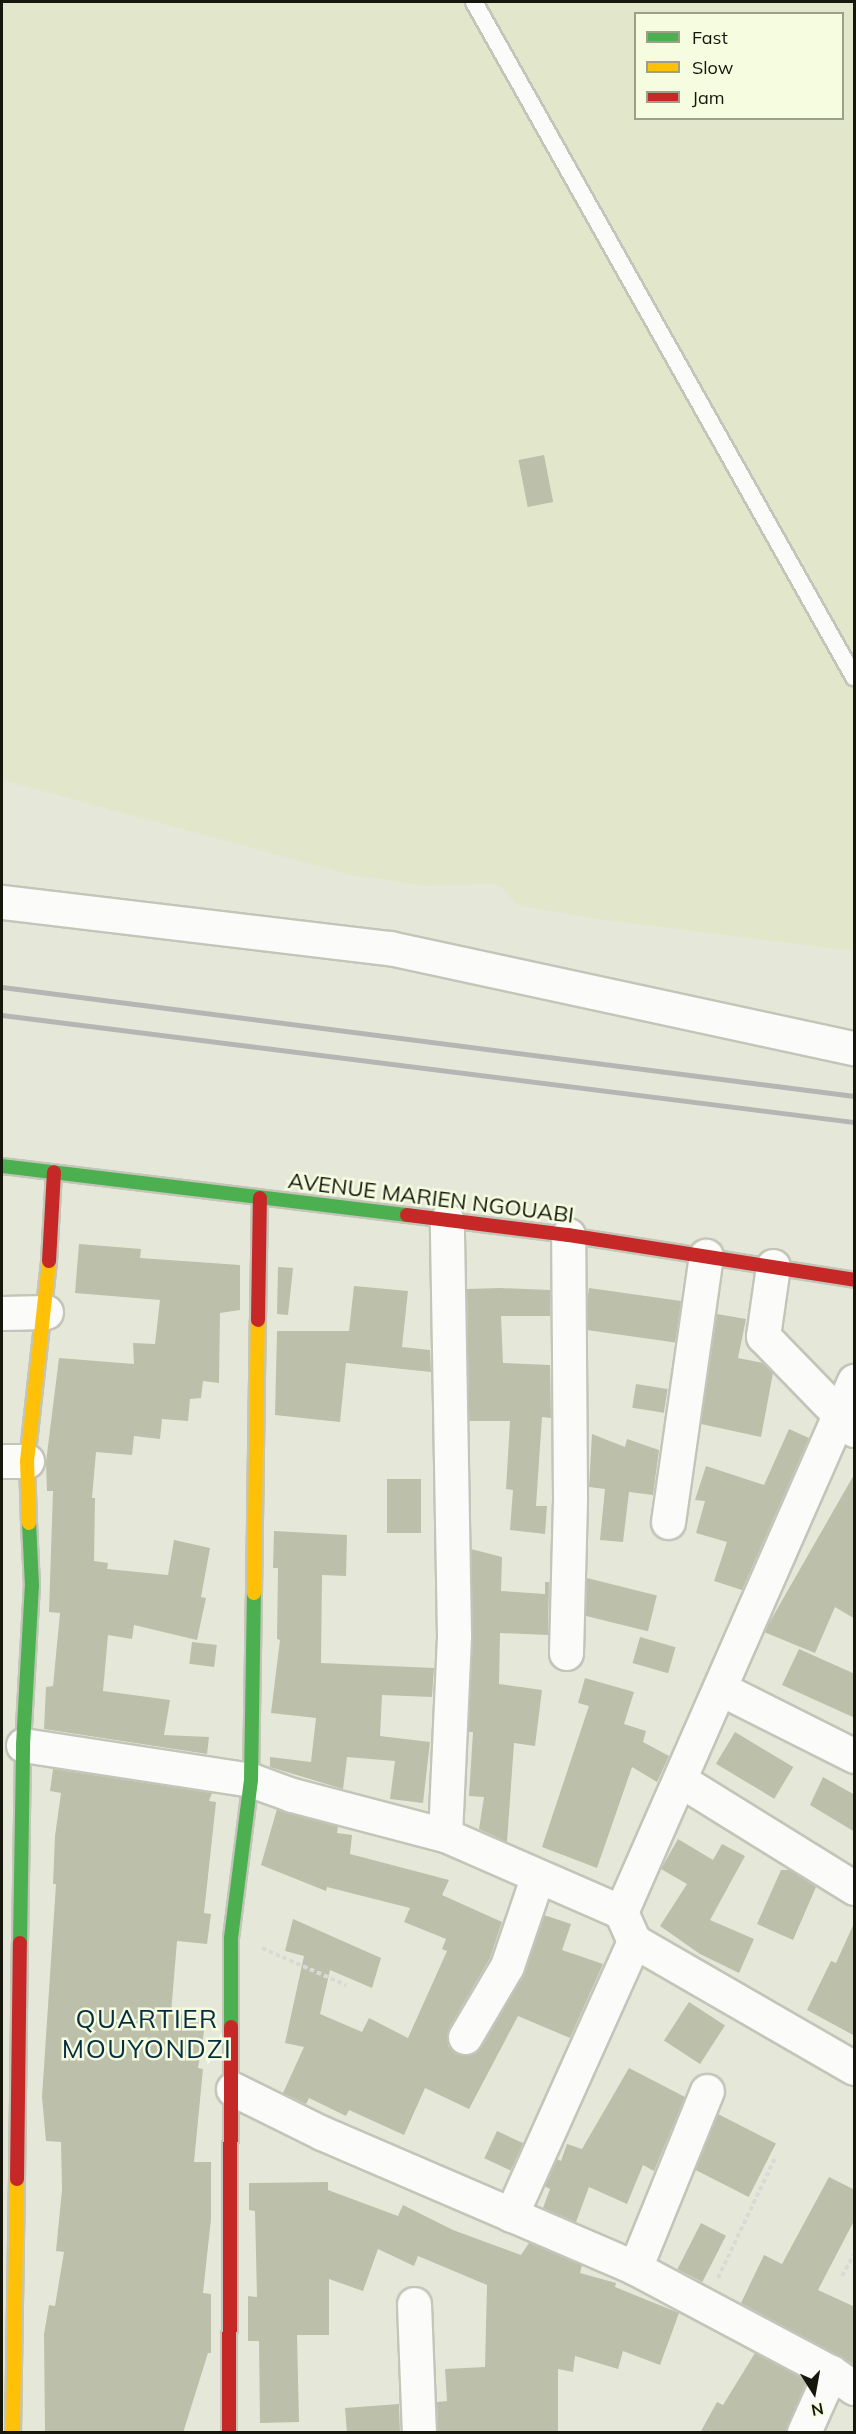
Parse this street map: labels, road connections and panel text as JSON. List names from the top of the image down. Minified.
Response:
{"streets":{"street":["AVENUE MARIEN NGOUABI"]},"districts":["QUARTIER MOUYONDZI"],"legend":["Fast","Slow","Jam"],"north":"bottom"}
